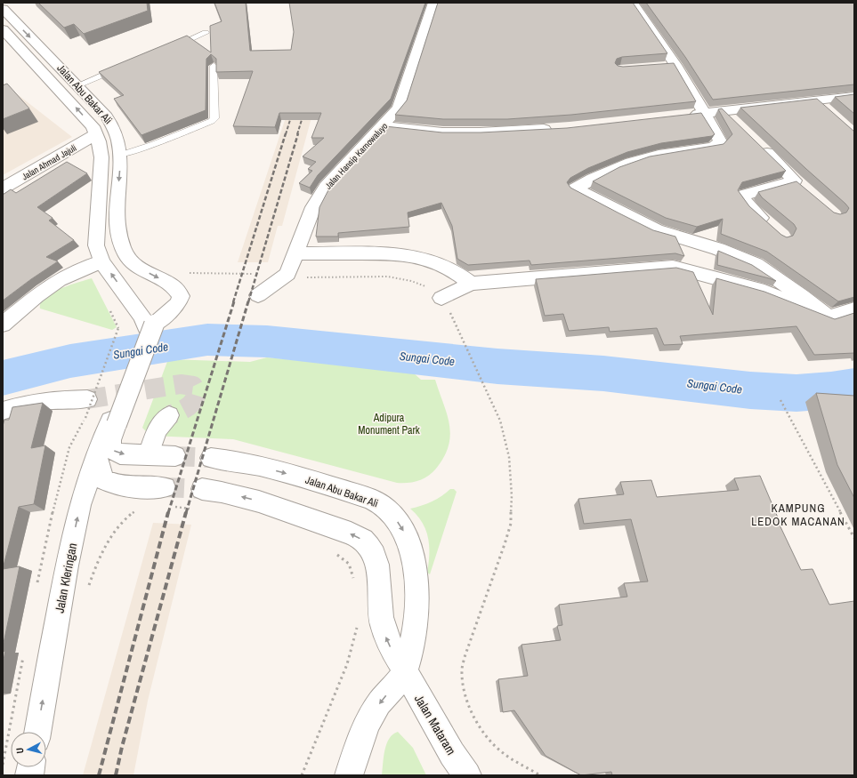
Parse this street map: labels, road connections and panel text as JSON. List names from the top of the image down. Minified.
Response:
{"streets":{"street":["Jalan Abu Bakar Ali","Jalan Hansip Karnowaluyo","Jalan Ahmad Jajuli","Jalan Kleringan","Jalan Mataram"]},"crossings":[["Jalan Abu Bakar Ali","Jalan Ahmad Jajuli"],["Jalan Abu Bakar Ali","Jalan Kleringan"],["Jalan Abu Bakar Ali","Jalan Mataram"]],"one_way":["Jalan Kleringan"],"districts":["KAMPUNG LEDOK MACANAN"],"water":["Sungai Code"],"parks":["Adipura Monument Park"],"north":"left"}
